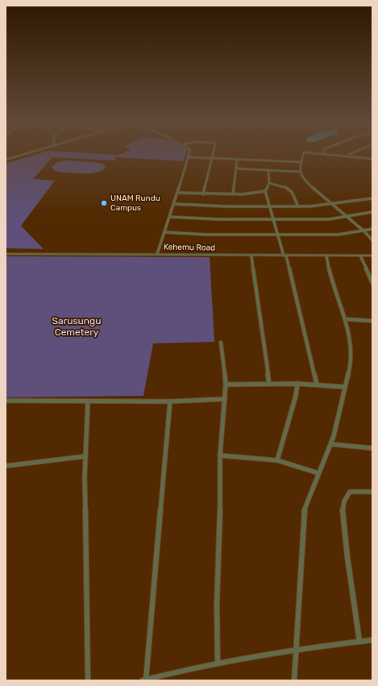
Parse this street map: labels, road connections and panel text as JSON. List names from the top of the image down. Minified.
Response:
{"streets":{"street":["Kehemu Road"]},"parks":["Sarusungu Cemetery"],"places":["UNAM Rundu Campus"]}
